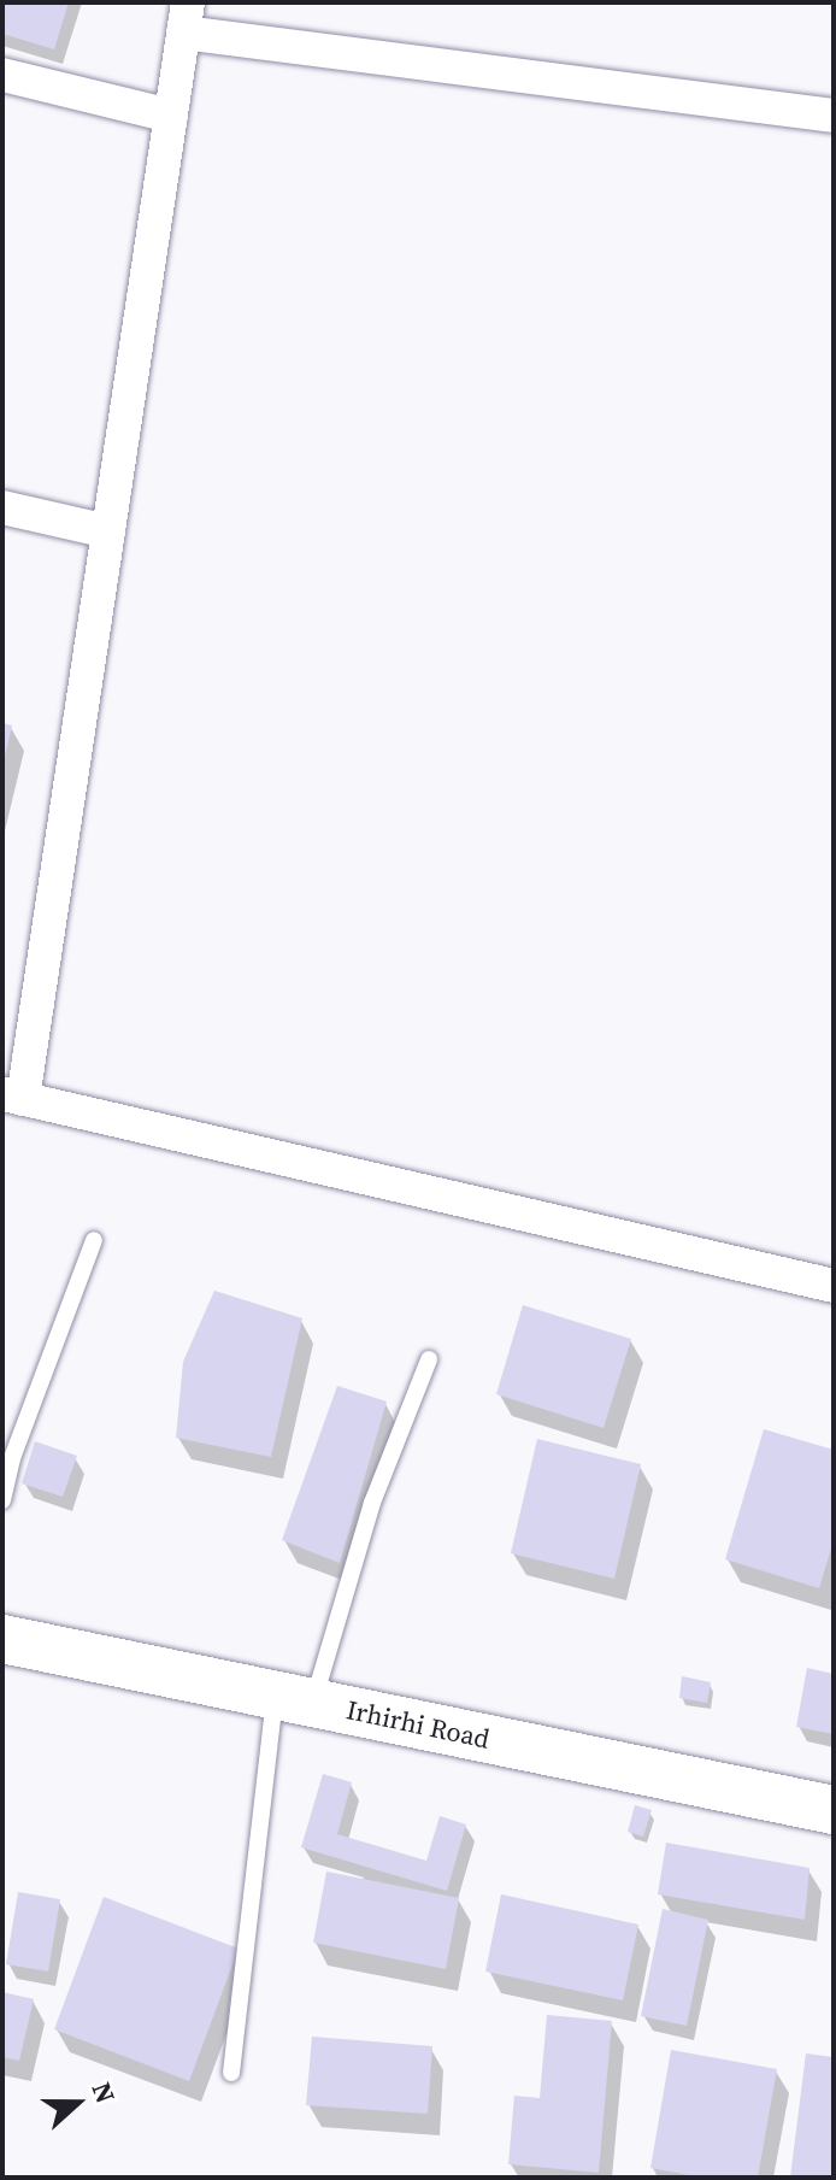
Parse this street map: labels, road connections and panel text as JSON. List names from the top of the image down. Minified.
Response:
{"streets":{"street":["Irhirhi Road"]},"north":"right"}
